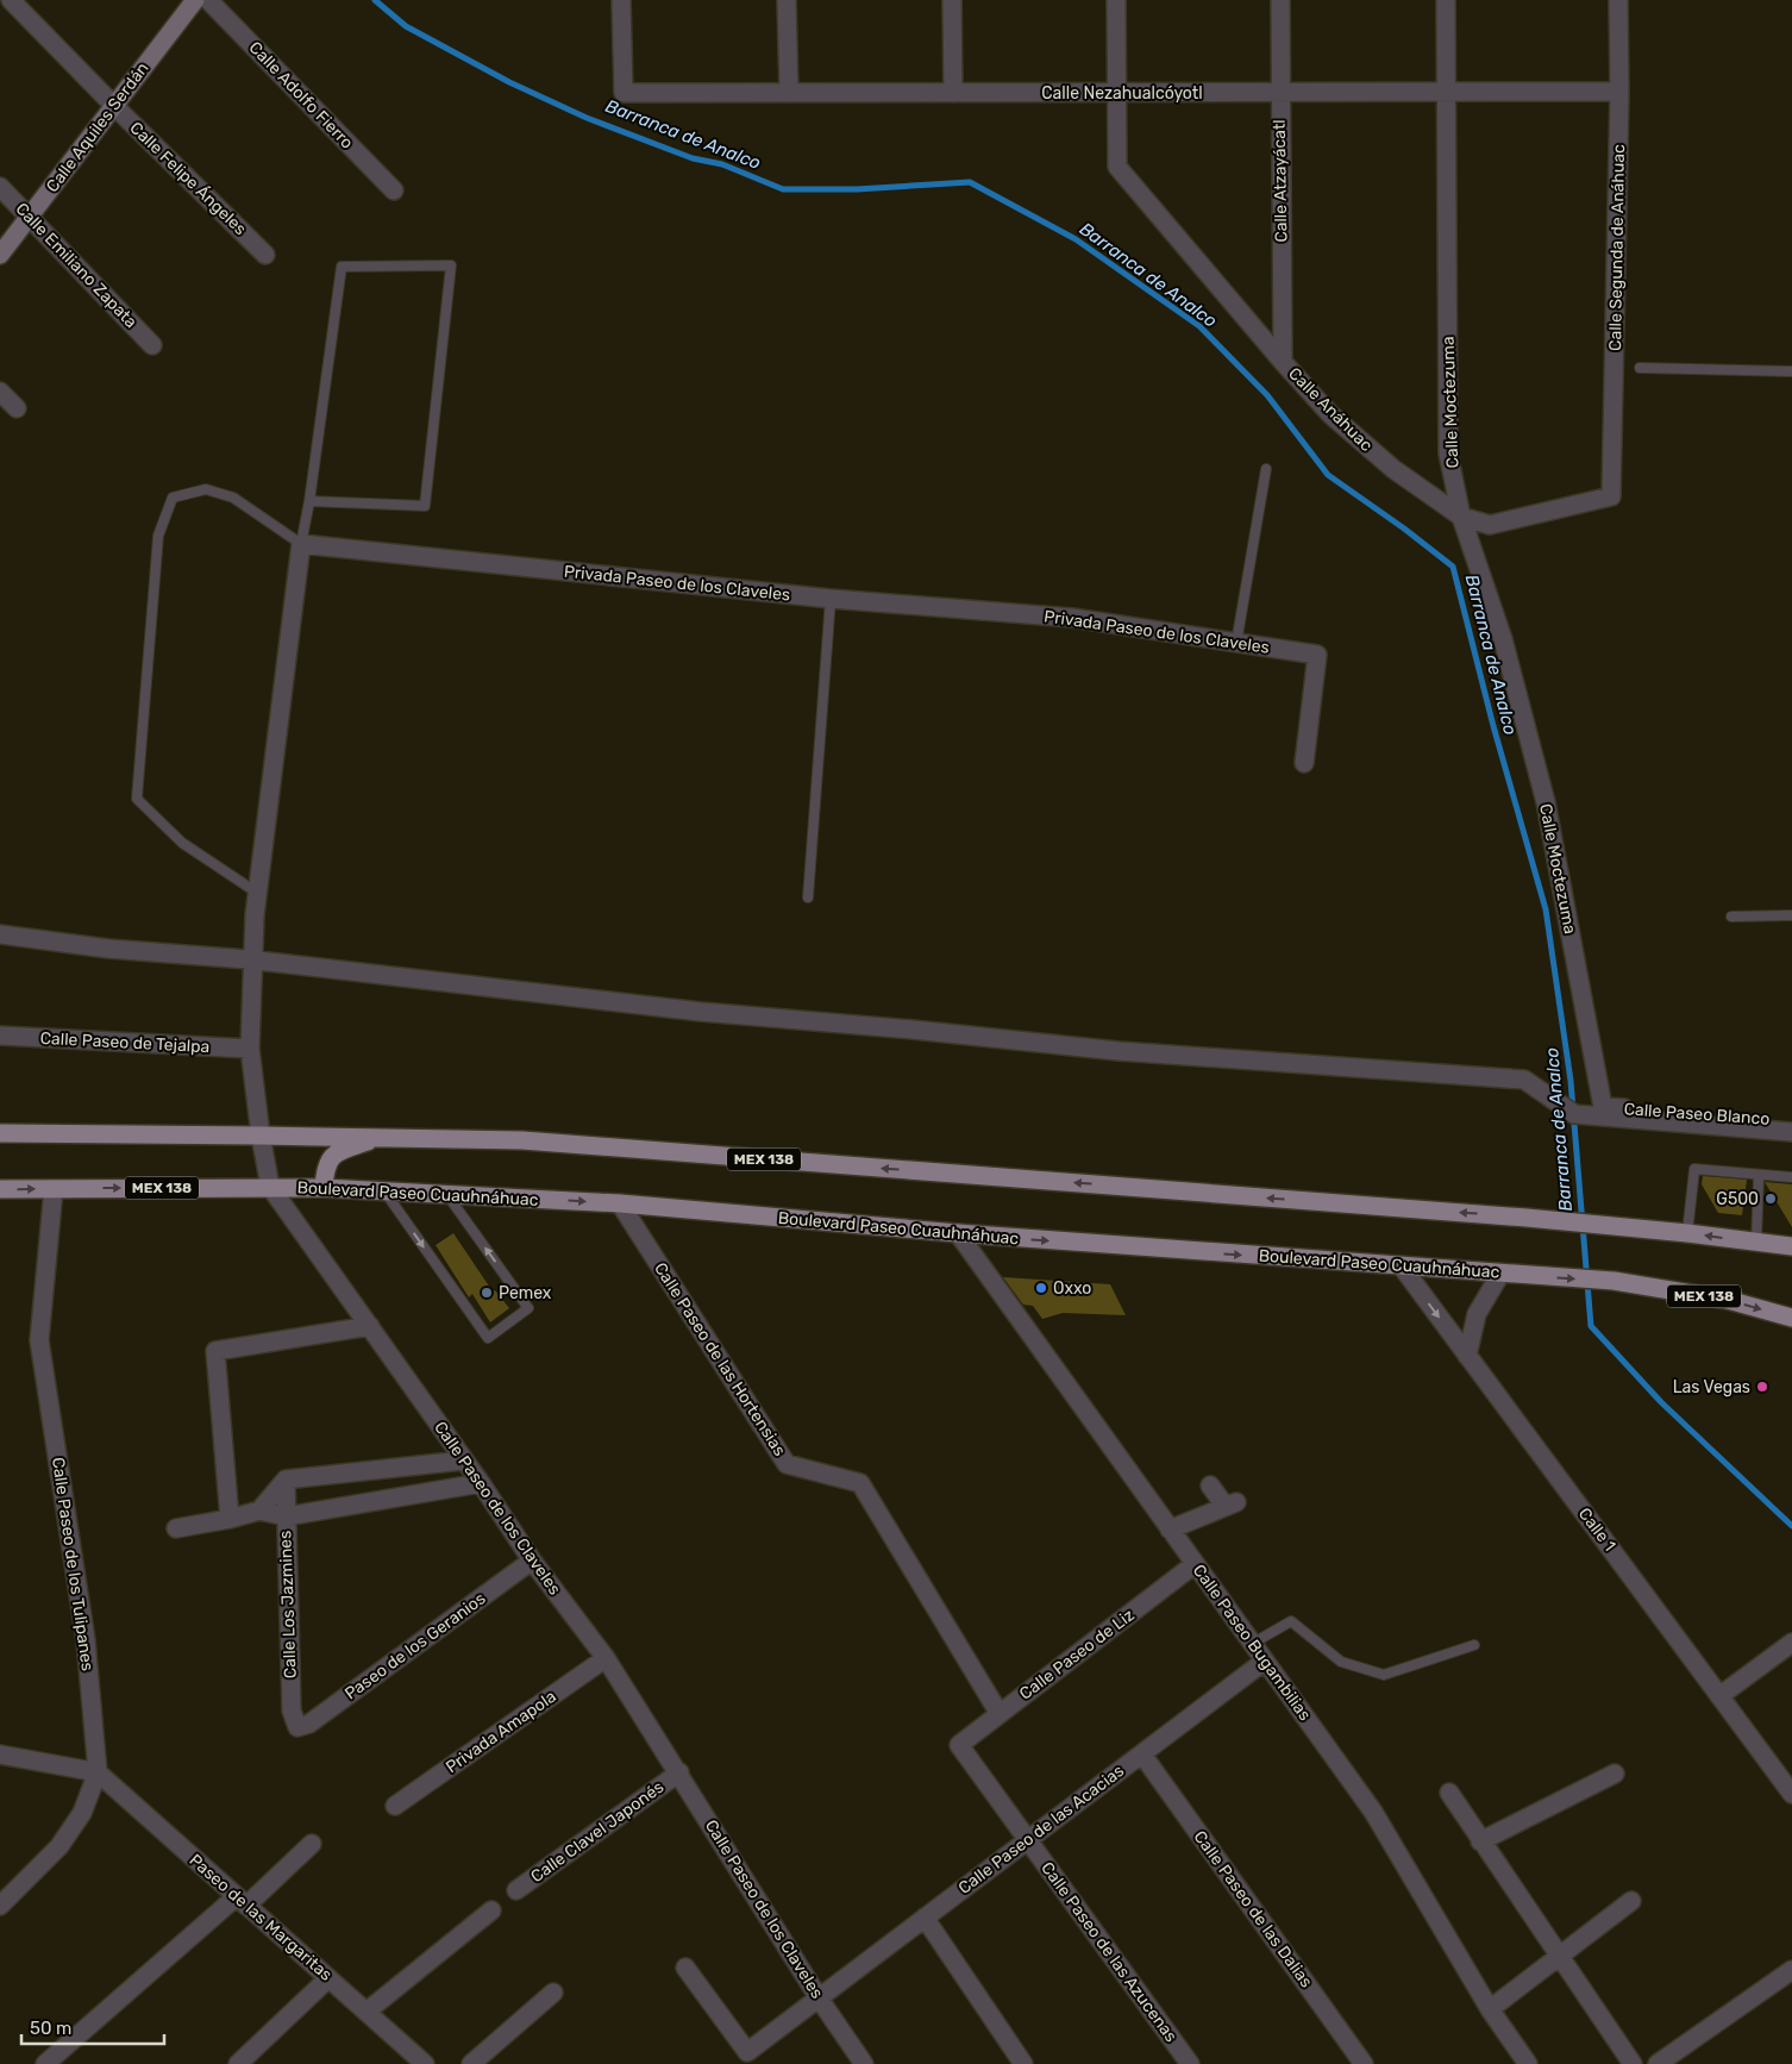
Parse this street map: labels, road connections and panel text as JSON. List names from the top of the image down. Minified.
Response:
{"streets":{"main road":["MEX 138","Boulevard Paseo Cuauhnáhuac"],"street":["Calle Nezahualcóyotl","Calle Adolfo Fierro","Calle Aquiles Serdán","Calle Felipe Ángeles","Calle Atzayácatl","Calle Segunda de Anáhuac","Calle Emiliano Zapata","Calle Moctezuma","Calle Anáhuac","Privada Paseo de los Claveles","Calle Paseo de Tejalpa","Calle Paseo Blanco","Calle Paseo de las Hortensias","Calle Paseo de los Claveles","Calle 1","Calle Paseo de los Tulipanes","Calle Los Jazmines","Calle Paseo Bugambilias","Paseo de los Geranios","Calle Paseo de Liz","Privada Amapola","Calle Paseo de las Acacias","Calle Clavel Japonés","Calle Paseo de las Dalias","Paseo de las Margaritas","Calle Paseo de las Azucenas"]},"crossings":[["Calle Nezahualcóyotl","Calle Atzayácatl"],["Calle Nezahualcóyotl","Calle Segunda de Anáhuac"],["Calle Nezahualcóyotl","Calle Moctezuma"],["Calle Nezahualcóyotl","Calle Anáhuac"],["Calle Aquiles Serdán","Calle Felipe Ángeles"],["Calle Aquiles Serdán","Calle Emiliano Zapata"],["Calle Atzayácatl","Calle Anáhuac"],["Calle Segunda de Anáhuac","Calle Anáhuac"],["Calle Moctezuma","Calle Anáhuac"],["Calle Moctezuma","Calle Paseo Blanco"],["Calle Paseo de Tejalpa","Calle Paseo de los Claveles"],["MEX 138","Calle Paseo de los Claveles"],["Boulevard Paseo Cuauhnáhuac","Calle Paseo de las Hortensias"],["Boulevard Paseo Cuauhnáhuac","Calle Paseo de los Claveles"],["Boulevard Paseo Cuauhnáhuac","Calle 1"],["Boulevard Paseo Cuauhnáhuac","Calle Paseo de los Tulipanes"],["Boulevard Paseo Cuauhnáhuac","Calle Paseo Bugambilias"],["Calle Paseo de las Hortensias","Calle Paseo de Liz"],["Calle Paseo de los Claveles","Paseo de los Geranios"],["Calle Paseo de los Claveles","Privada Amapola"],["Calle Paseo de los Claveles","Calle Paseo de las Acacias"],["Calle Paseo de los Claveles","Calle Clavel Japonés"],["Calle Paseo de los Tulipanes","Paseo de las Margaritas"],["Calle Los Jazmines","Paseo de los Geranios"],["Calle Paseo Bugambilias","Calle Paseo de Liz"],["Calle Paseo Bugambilias","Calle Paseo de las Acacias"],["Calle Paseo de Liz","Calle Paseo de las Azucenas"],["Calle Paseo de las Acacias","Calle Paseo de las Dalias"],["Calle Paseo de las Acacias","Calle Paseo de las Azucenas"]],"water":["Barranca de Analco"],"places":["G500","Oxxo","Pemex","Las Vegas"],"scale_bar":"50 m"}
